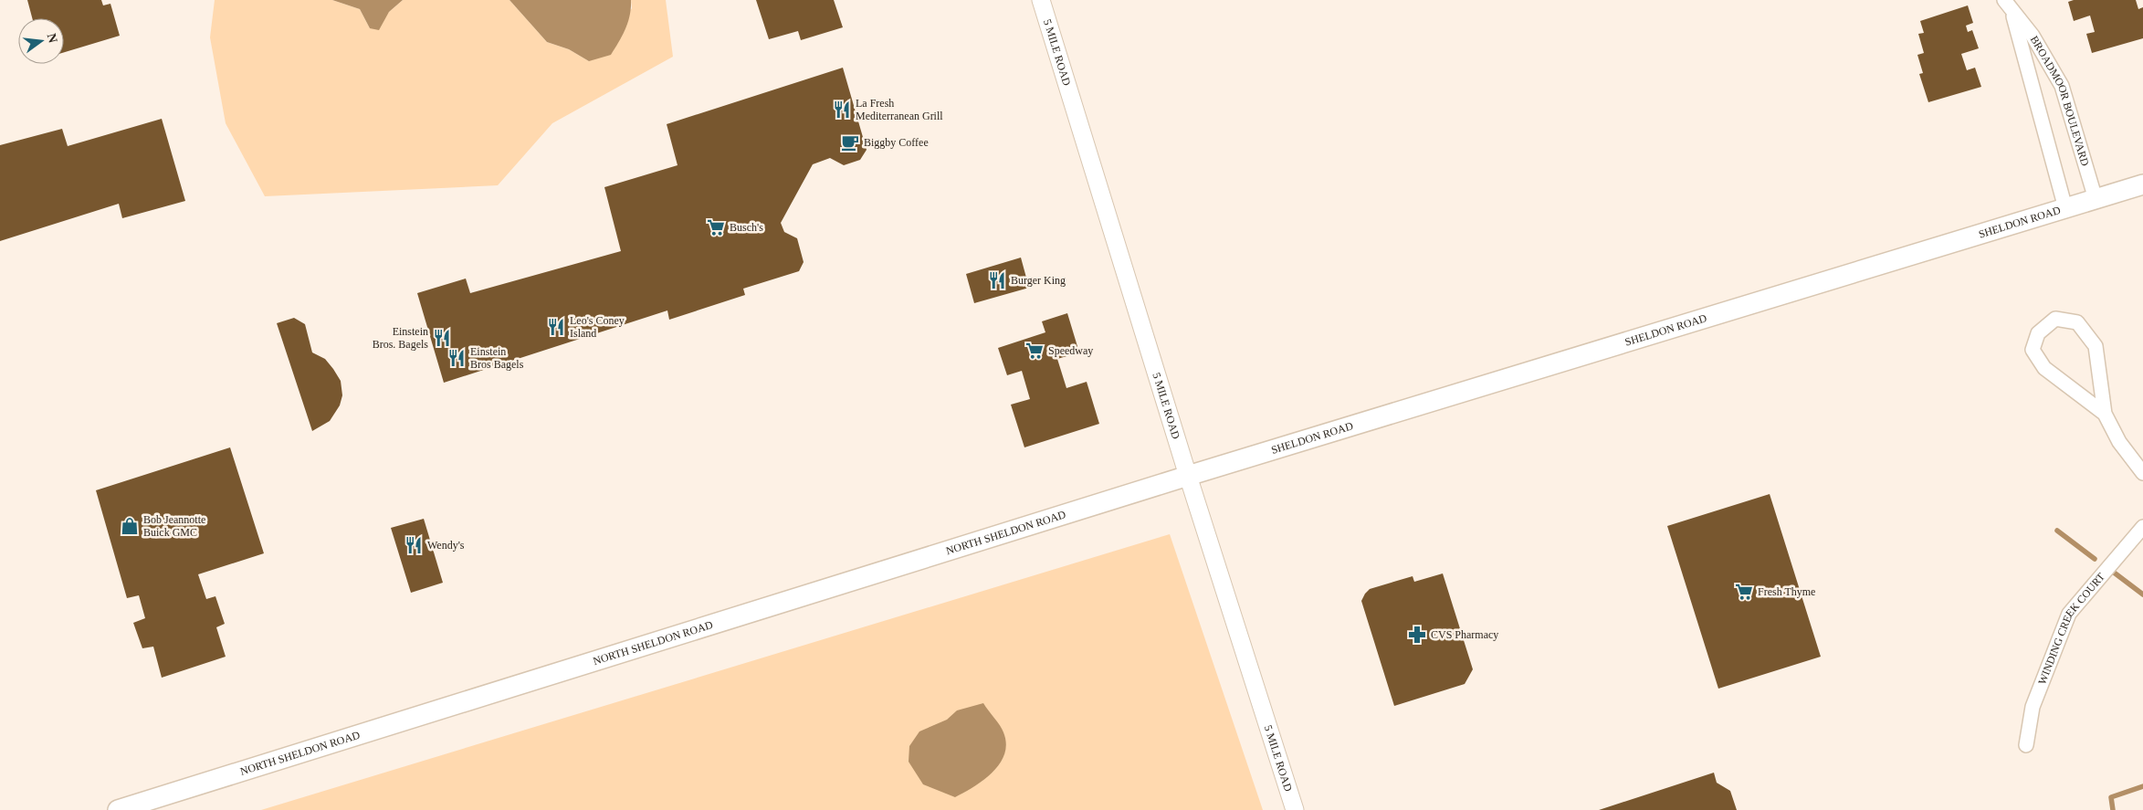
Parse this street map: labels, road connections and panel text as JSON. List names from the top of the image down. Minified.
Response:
{"streets":{"main road":["SHELDON ROAD","NORTH SHELDON ROAD"],"street":["5 MILE ROAD","BROADMOOR BOULEVARD","WINDING CREEK COURT"]},"crossings":[["5 MILE ROAD","SHELDON ROAD"],["5 MILE ROAD","NORTH SHELDON ROAD"],["BROADMOOR BOULEVARD","SHELDON ROAD"],["SHELDON ROAD","NORTH SHELDON ROAD"]],"places":{"restaurant":["La Fresh Mediterranean Grill","Burger King","Leo's Coney Island","Einstein Bros. Bagels","Einstein Bros Bagels","Wendy's"],"cafe":["Biggby Coffee"],"supermarket":["Busch's","Speedway","Fresh Thyme"],"shop":["Bob Jeannotte Buick GMC"],"pharmacy":["CVS Pharmacy"]},"north":"right"}
